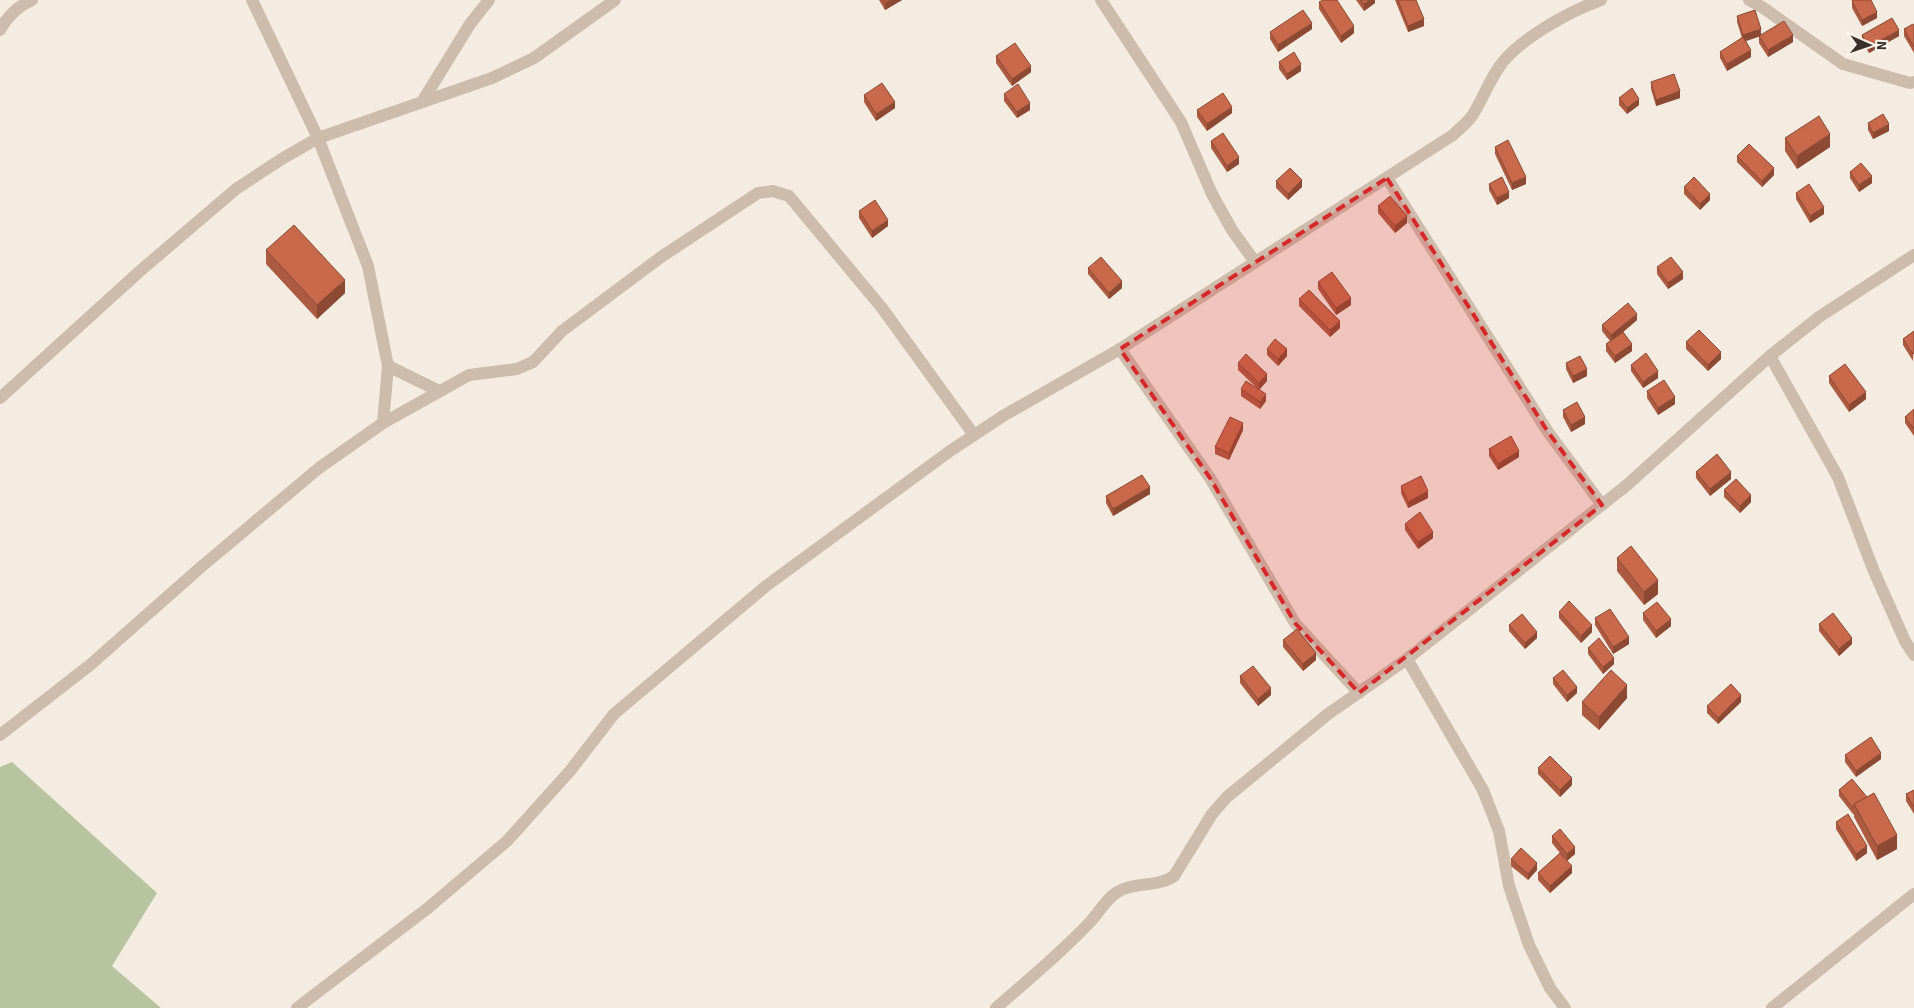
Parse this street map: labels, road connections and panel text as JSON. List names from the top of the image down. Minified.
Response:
{"north":"right"}
